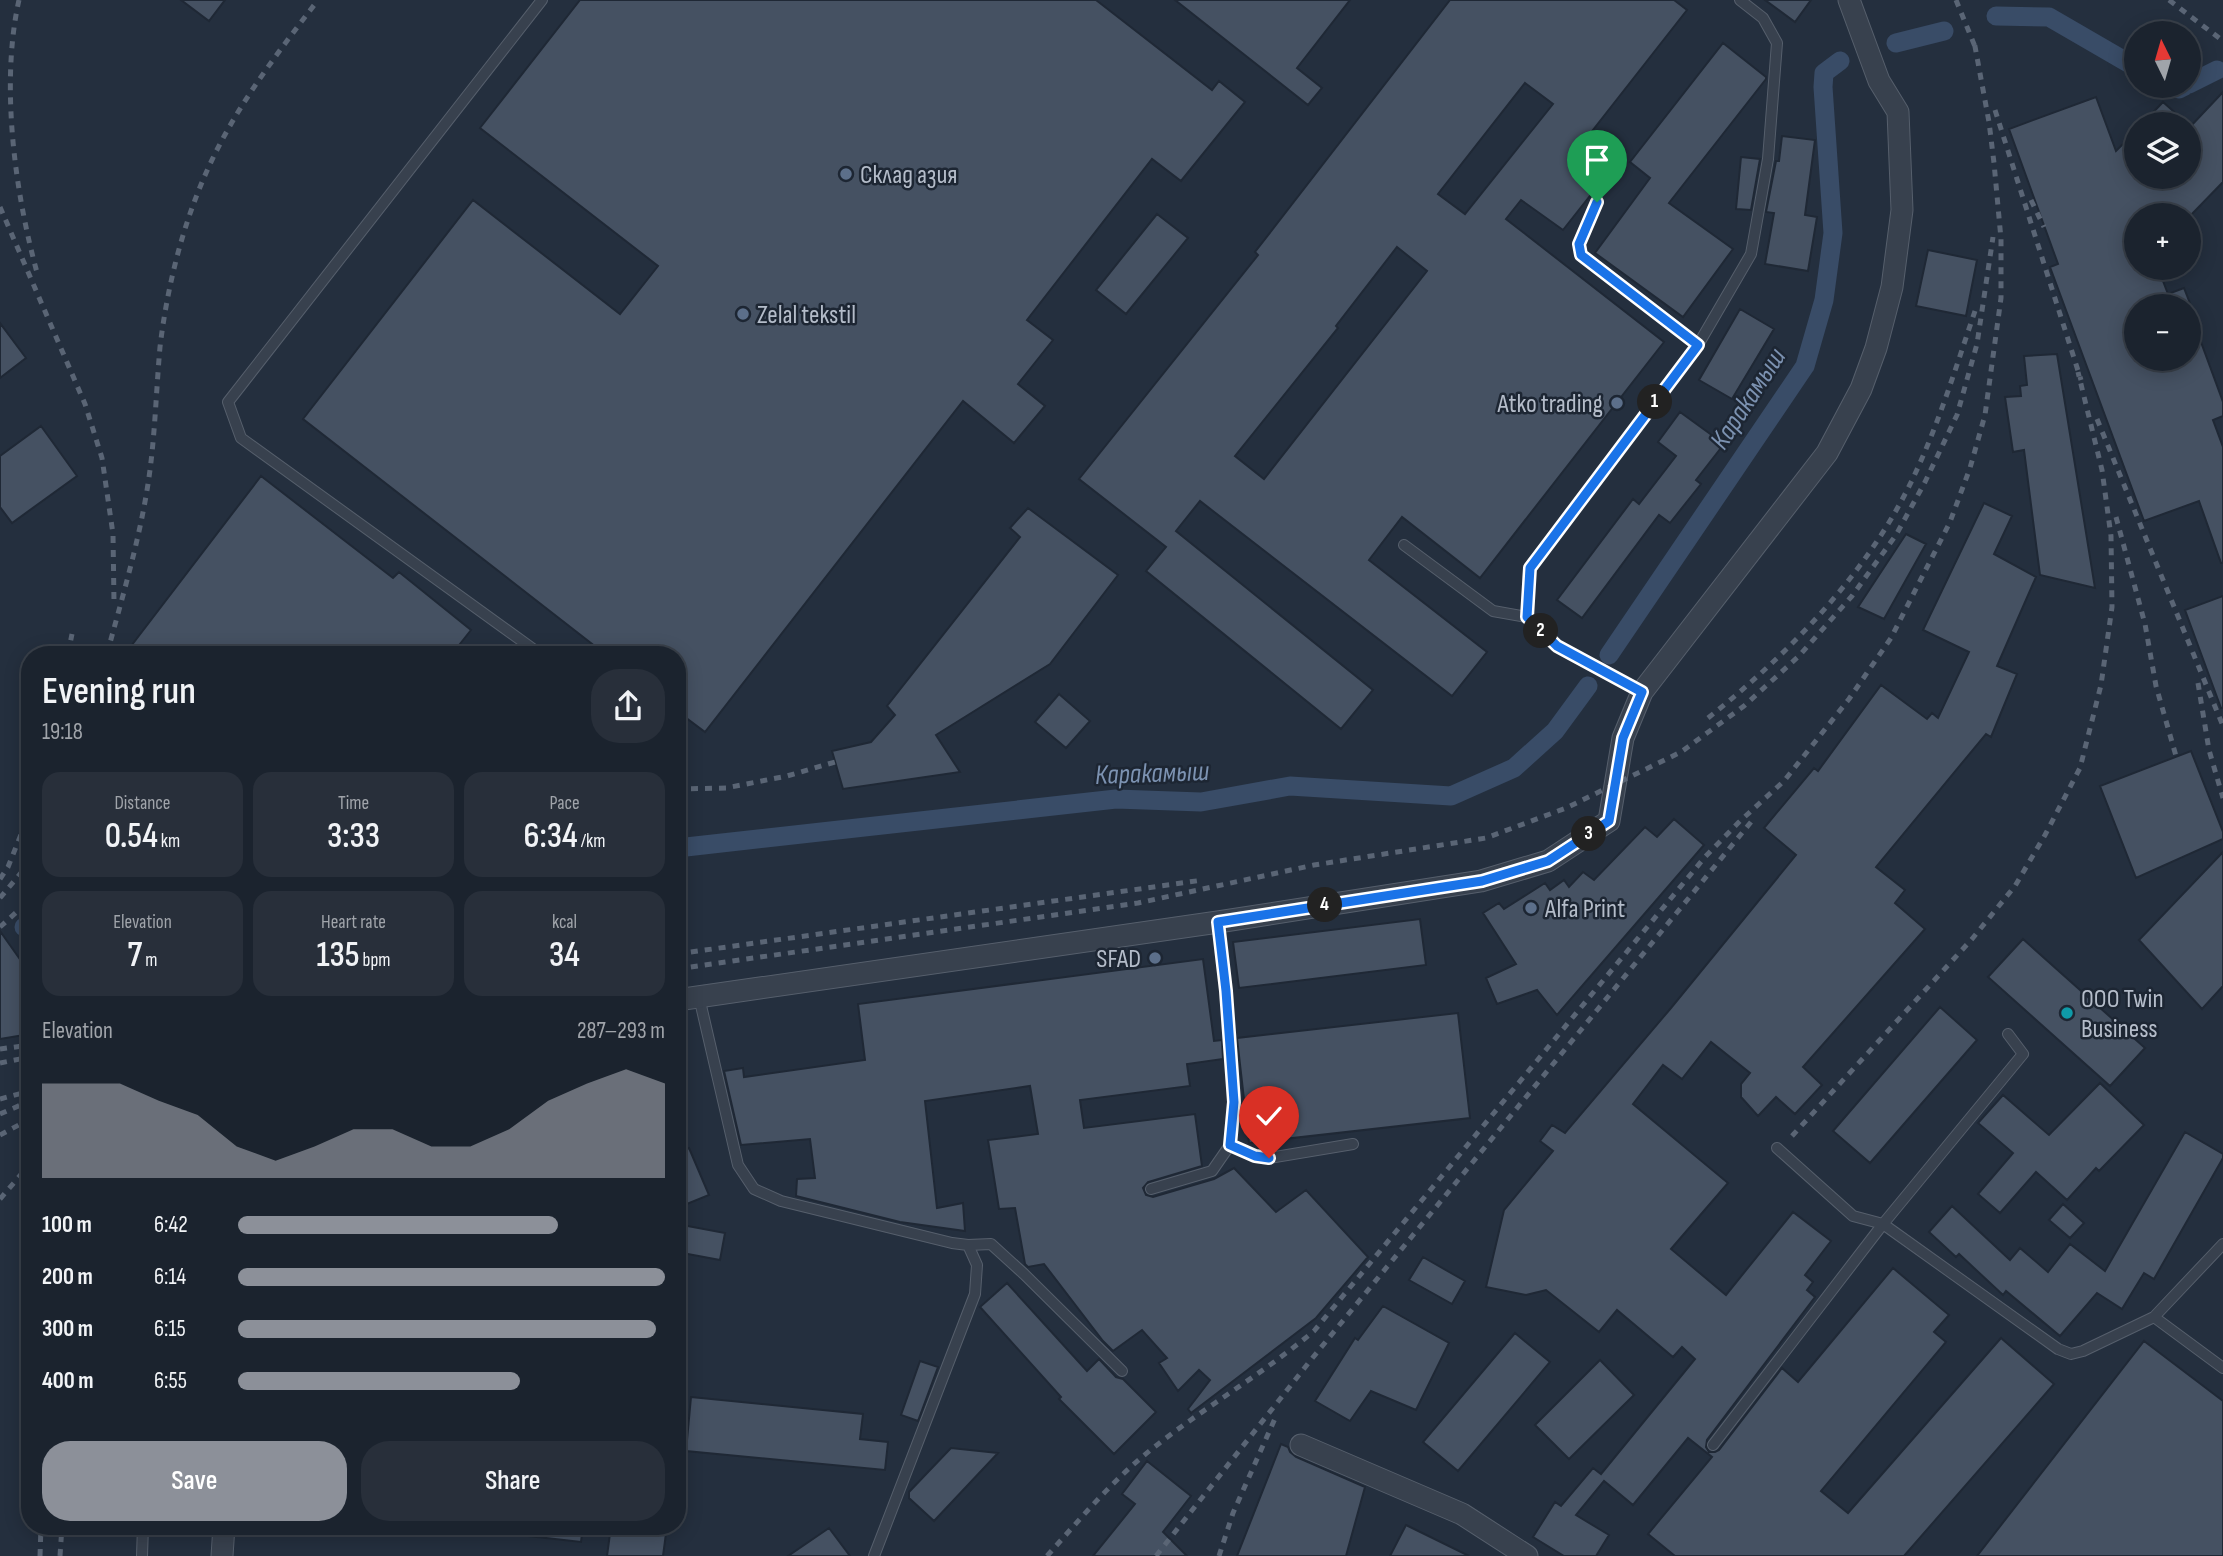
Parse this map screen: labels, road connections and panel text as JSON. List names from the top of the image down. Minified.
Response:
{"water":["Каракамыш"],"places":["Склад азия","Zelal tekstil","Atko trading","Alfa Print","SFAD","ООО Twin Business"],"north":"top","page":{"map_buttons":["+","−"],"pins":["1","2","3","4"],"heading":["Evening run","19:18"],"stats":[["Distance","0.54 km"],["Time","3:33"],["Pace","6:34 /km"],["Elevation","7 m"],["Heart rate","135 bpm"],["kcal","34"]],"chart":["Elevation","287–293 m"],"list":[{"name":"100 m","note":"6:42"},{"name":"200 m","note":"6:14"},{"name":"300 m","note":"6:15"},{"name":"400 m","note":"6:55"}],"buttons":["Save","Share"]}}
